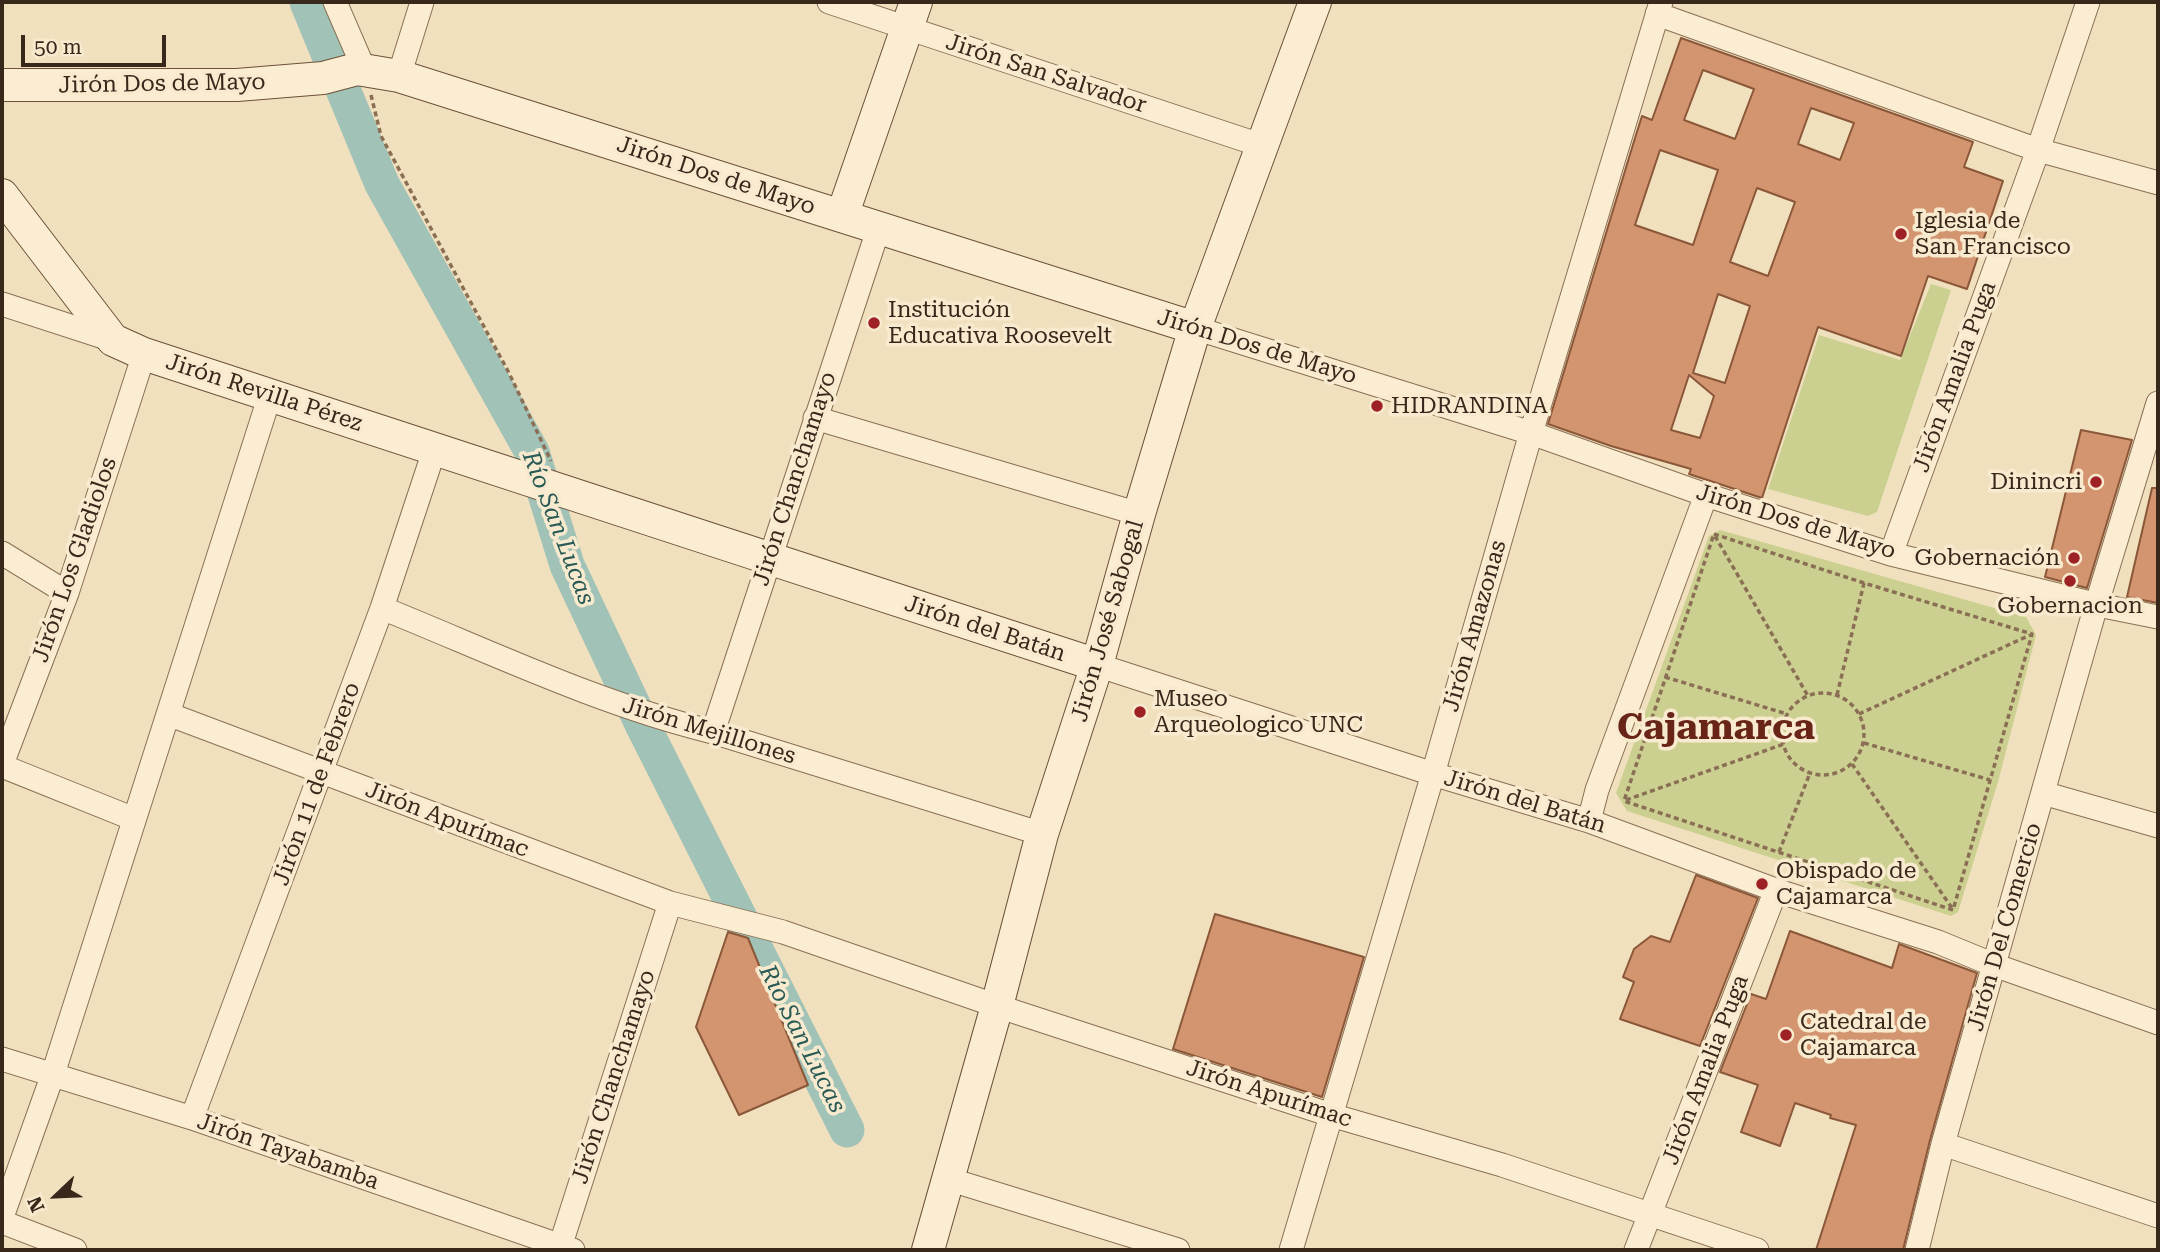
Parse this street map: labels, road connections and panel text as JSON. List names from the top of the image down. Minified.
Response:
{"streets":{"street":["Jirón San Salvador","Jirón Dos de Mayo","Jirón Amalia Puga","Jirón Revilla Pérez","Jirón Chanchamayo","Jirón Los Gladiolos","Jirón José Sabogal","Jirón Amazonas","Jirón del Batán","Jirón Mejillones","Jirón 11 de Febrero","Jirón Apurímac","Jirón Del Comercio","Jirón Tayabamba"]},"crossings":[["Jirón San Salvador","Jirón José Sabogal"],["Jirón Dos de Mayo","Jirón Amalia Puga"],["Jirón Dos de Mayo","Jirón Chanchamayo"],["Jirón Dos de Mayo","Jirón José Sabogal"],["Jirón Dos de Mayo","Jirón Amazonas"],["Jirón Dos de Mayo","Jirón Del Comercio"],["Jirón Amalia Puga","Jirón del Batán"],["Jirón Amalia Puga","Jirón Apurímac"],["Jirón Revilla Pérez","Jirón Los Gladiolos"],["Jirón Revilla Pérez","Jirón del Batán"],["Jirón Revilla Pérez","Jirón 11 de Febrero"],["Jirón Chanchamayo","Jirón del Batán"],["Jirón Chanchamayo","Jirón Mejillones"],["Jirón Chanchamayo","Jirón Apurímac"],["Jirón Chanchamayo","Jirón Tayabamba"],["Jirón José Sabogal","Jirón del Batán"],["Jirón José Sabogal","Jirón Mejillones"],["Jirón José Sabogal","Jirón Apurímac"],["Jirón Amazonas","Jirón del Batán"],["Jirón Amazonas","Jirón Apurímac"],["Jirón del Batán","Jirón Del Comercio"],["Jirón Mejillones","Jirón 11 de Febrero"],["Jirón 11 de Febrero","Jirón Apurímac"],["Jirón 11 de Febrero","Jirón Tayabamba"]],"districts":["Cajamarca"],"water":["Río San Lucas"],"places":["Iglesia de San Francisco","Institución Educativa Roosevelt","HIDRANDINA","Dinincri","Gobernación","Gobernacion","Museo Arqueologico UNC","Obispado de Cajamarca","Catedral de Cajamarca"],"scale_bar":"50 m","north":"bottom left"}
